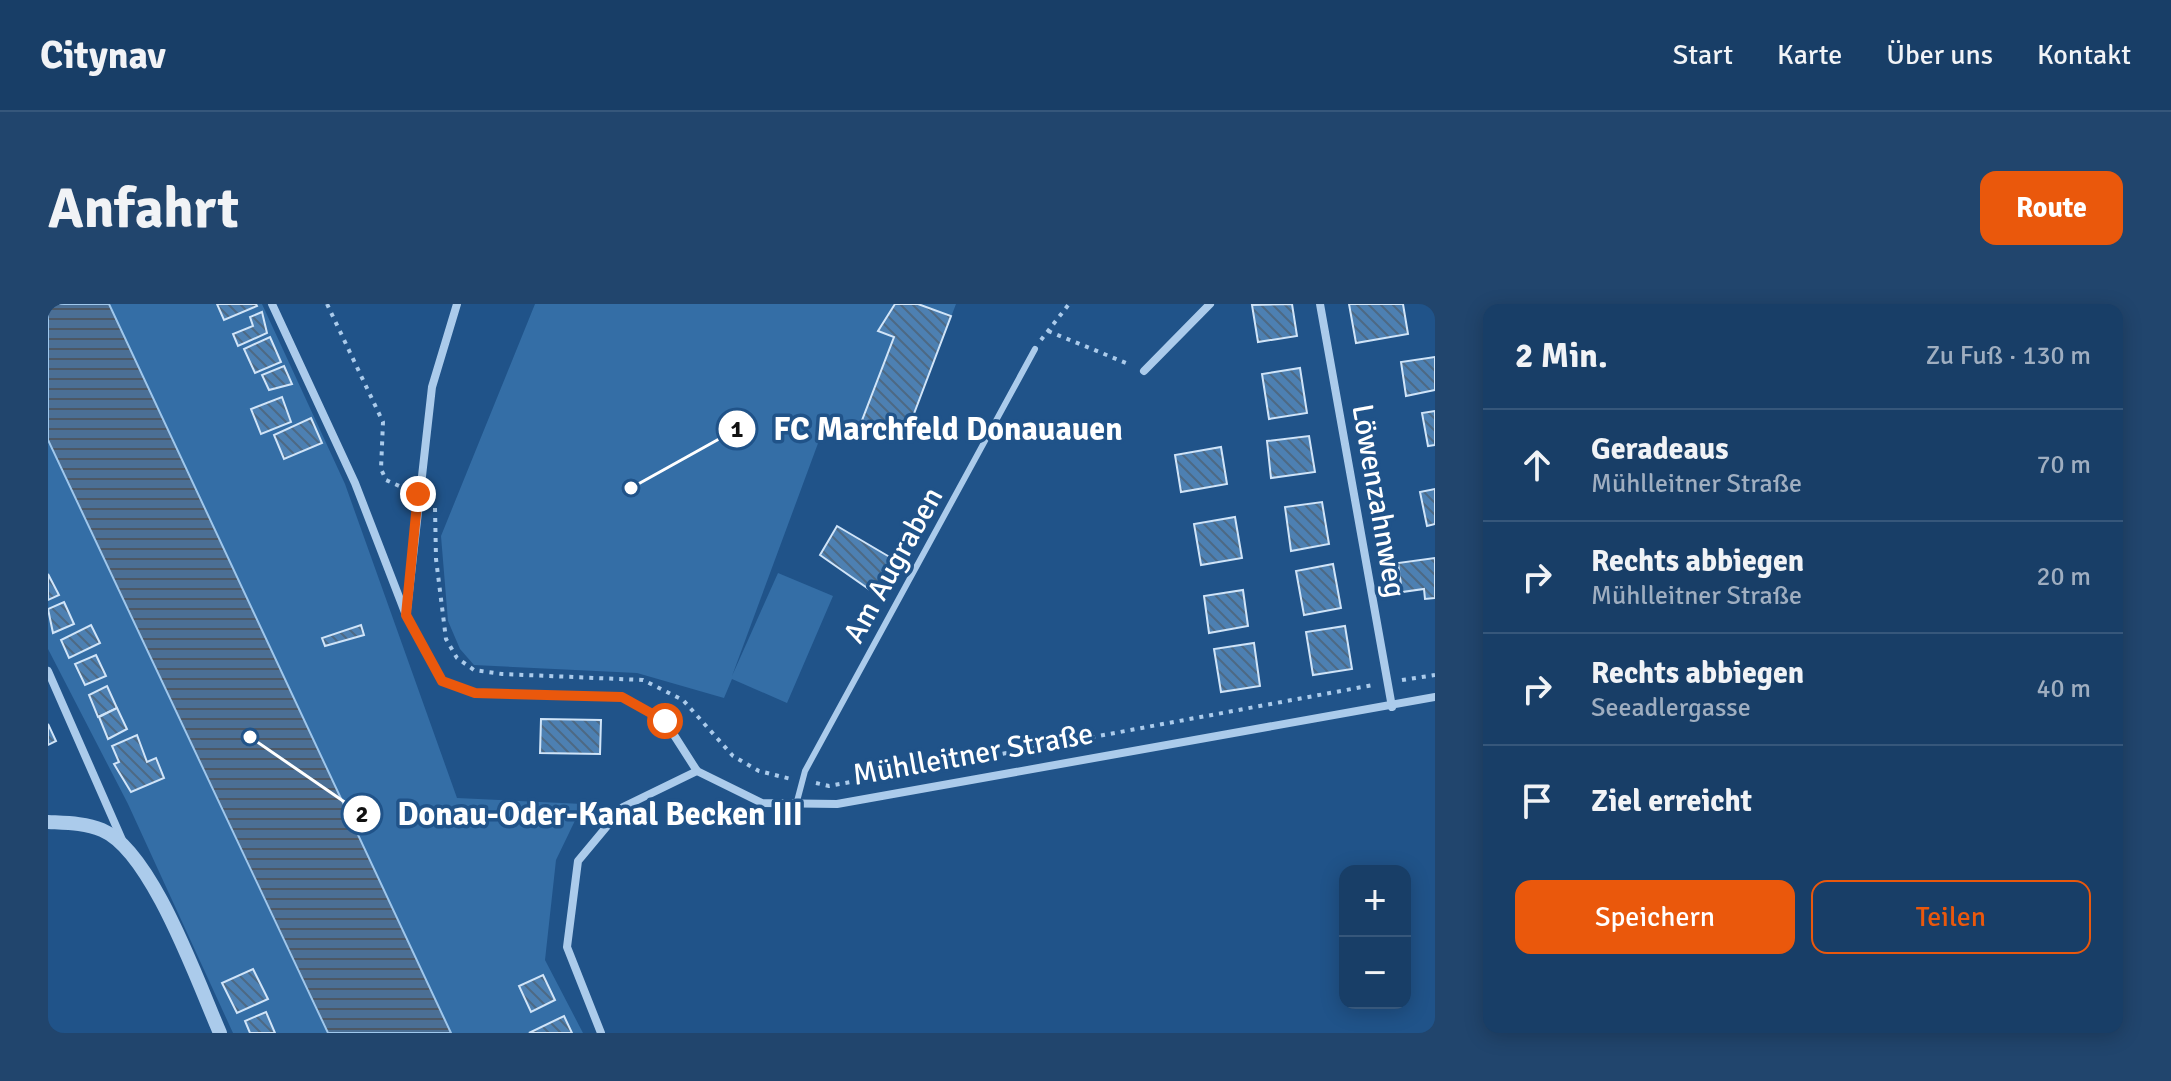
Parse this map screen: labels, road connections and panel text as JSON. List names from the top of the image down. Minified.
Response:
{"streets":{"street":["Löwenzahnweg","Mühlleitner Straße"],"lane":["Am Augraben"]},"crossings":[["Löwenzahnweg","Mühlleitner Straße"],["Am Augraben","Mühlleitner Straße"]],"places":["FC Marchfeld Donauauen","Donau-Oder-Kanal Becken III"],"page":{"header":"Citynav","nav":["Start","Karte","Über uns","Kontakt"],"buttons":["Route",["Speichern","Teilen"]],"title":"Anfahrt","heading":["2 Min.","Zu Fuß · 130 m"],"list":[["Geradeaus","Mühlleitner Straße","70 m"],["Rechts abbiegen","Mühlleitner Straße","20 m"],["Rechts abbiegen","Seeadlergasse","40 m"],"Ziel erreicht"],"map_buttons":["+","−"]}}
